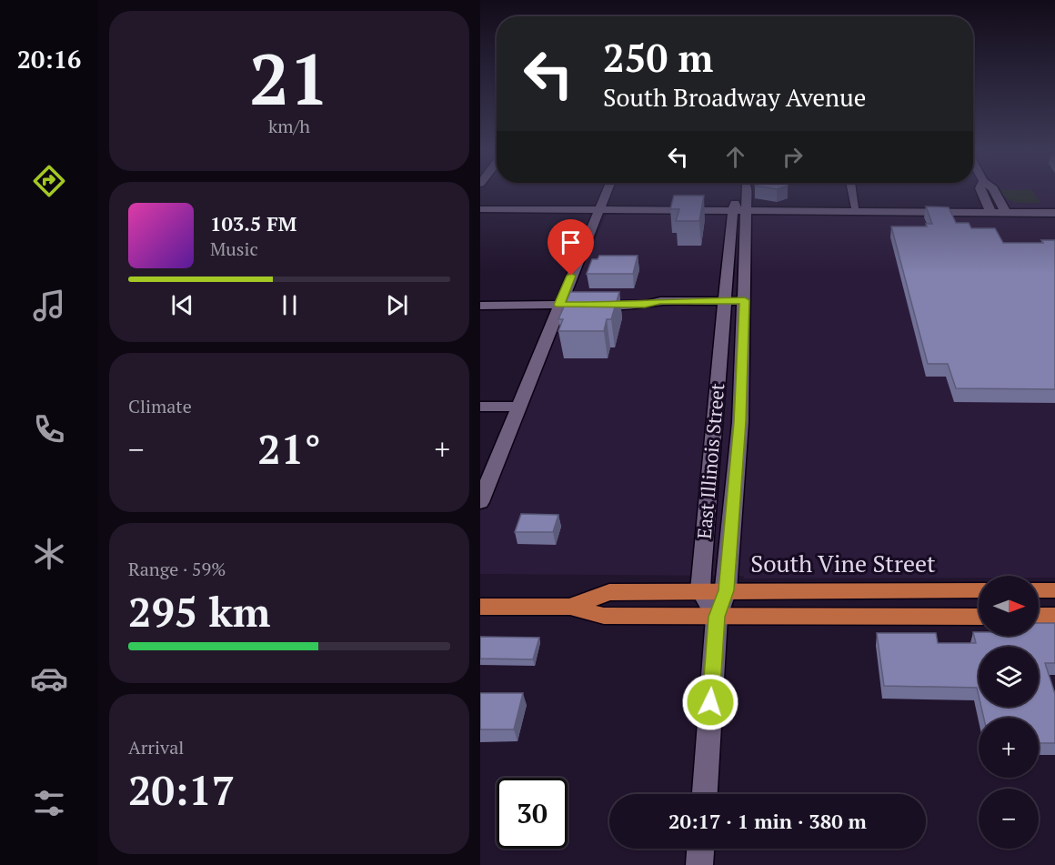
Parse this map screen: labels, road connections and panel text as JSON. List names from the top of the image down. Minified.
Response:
{"streets":{"main road":["South Vine Street"],"street":["East Illinois Street"]},"crossings":[["East Illinois Street","South Vine Street"]],"north":"right","page":{"tabs":"20:16","tile":[["21","km/h"],"Climate",["Range · 59%","295 km"],["Arrival","20:17"]],"turn":["250 m","South Broadway Avenue"],"song":["103.5 FM","Music"],"heat":["−","21°","+"],"map_buttons":["+","−"],"limit":"30","trip":"20:17 · 1 min · 380 m"}}
